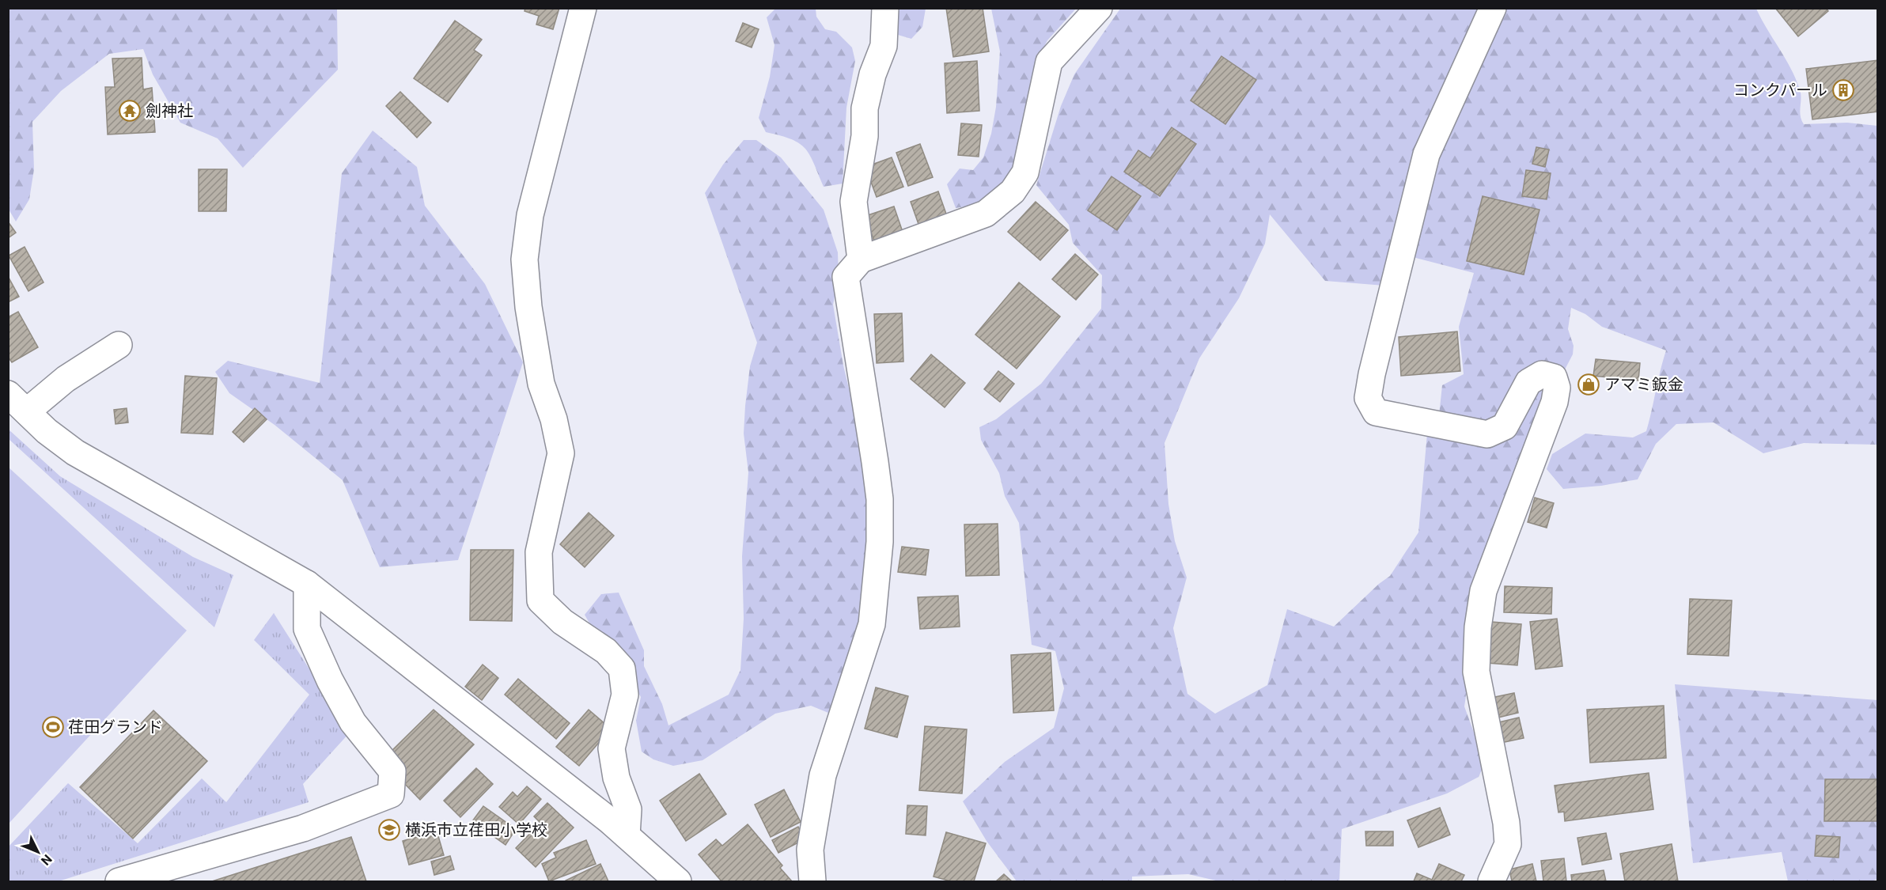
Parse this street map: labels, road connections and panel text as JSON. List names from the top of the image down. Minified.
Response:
{"places":{"building":["コンクパール"],"temple":["劍神社"],"shop":["アマミ鈑金"],"sports":["荏田グランド"],"school or university":["横浜市立荏田小学校"]},"north":"bottom right"}
